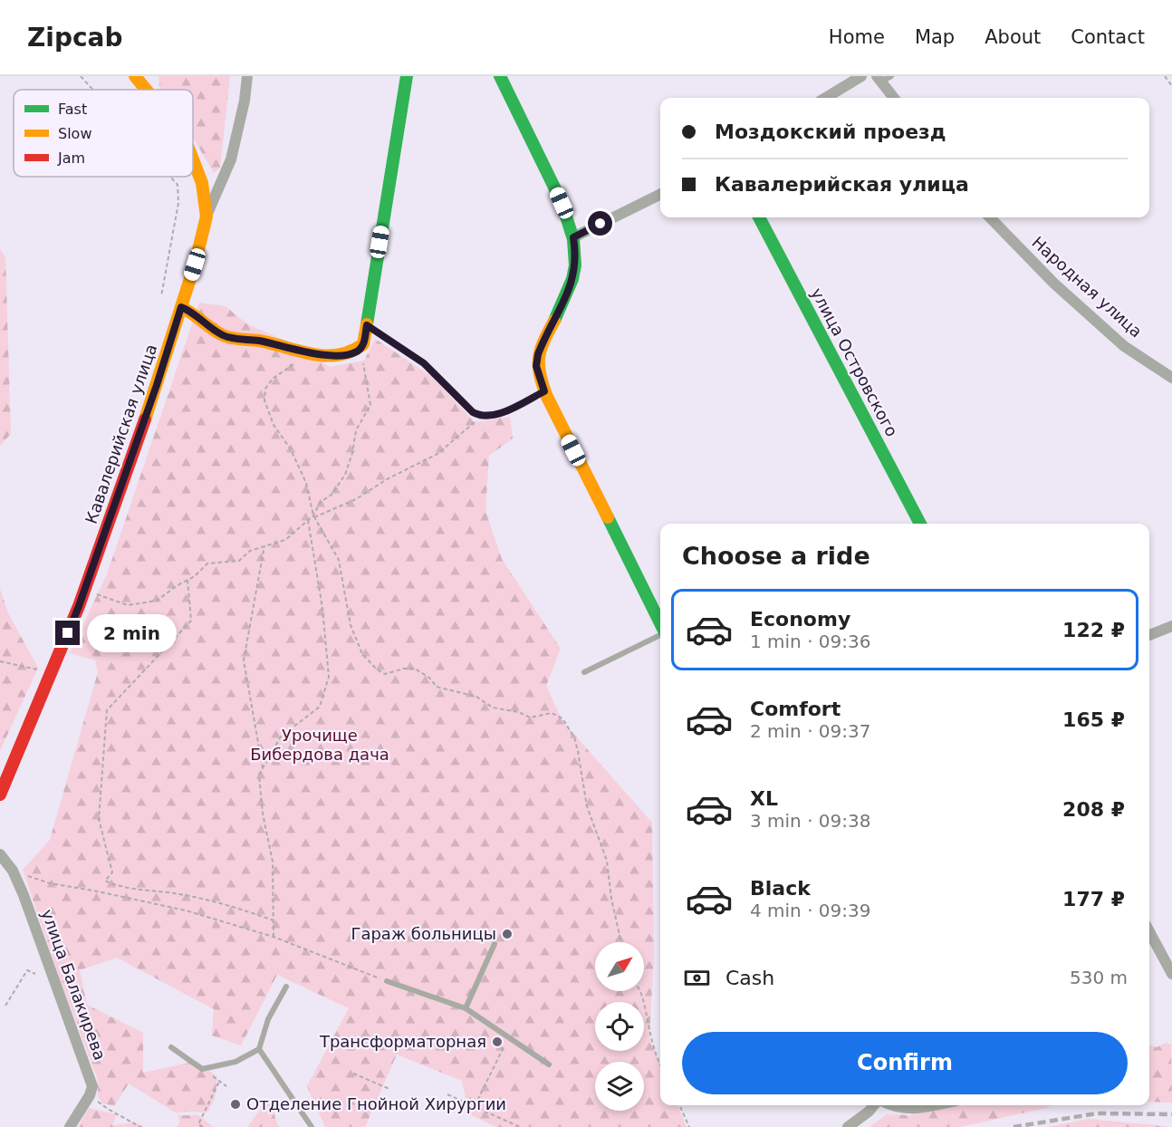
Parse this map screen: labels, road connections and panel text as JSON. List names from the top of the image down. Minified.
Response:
{"streets":{"street":["Народная улица","улица Островского","Кавалерийская улица","улица Балакирева"]},"parks":["Урочище Бибердова дача"],"places":["Гараж больницы","Трансформаторная","Отделение Гнойной Хирургии"],"legend":["Fast","Slow","Jam"],"north":"top right","page":{"header":"Zipcab","nav":["Home","Map","About","Contact"],"banner":["Моздокский проезд","Кавалерийская улица"],"heading":"Choose a ride","list":[{"name":"Economy","note":"1 min · 09:36","value":"122 ₽"},{"name":"Comfort","note":"2 min · 09:37","value":"165 ₽"},{"name":"XL","note":"3 min · 09:38","value":"208 ₽"},{"name":"Black","note":"4 min · 09:39","value":"177 ₽"}],"bubble":"2 min","pay":["Cash","530 m"],"buttons":"Confirm"}}
